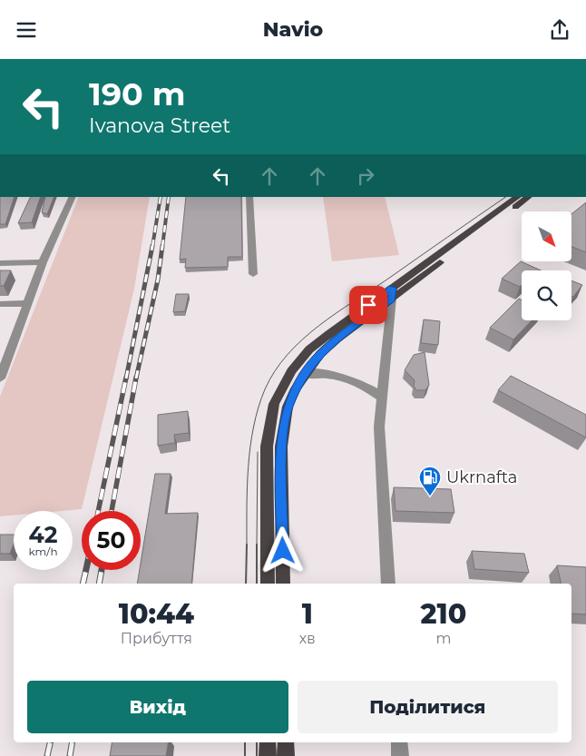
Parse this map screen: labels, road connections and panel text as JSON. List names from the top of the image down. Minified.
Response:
{"places":{"fuel station":["Ukrnafta"]},"north":"bottom right","page":{"header":"Navio","turn":["190 m","Ivanova Street"],"speed":"42 km/h","limit":"50","eta":["10:44","Прибуття","1","хв","210","m"],"buttons":["Вихід","Поділитися"]}}
